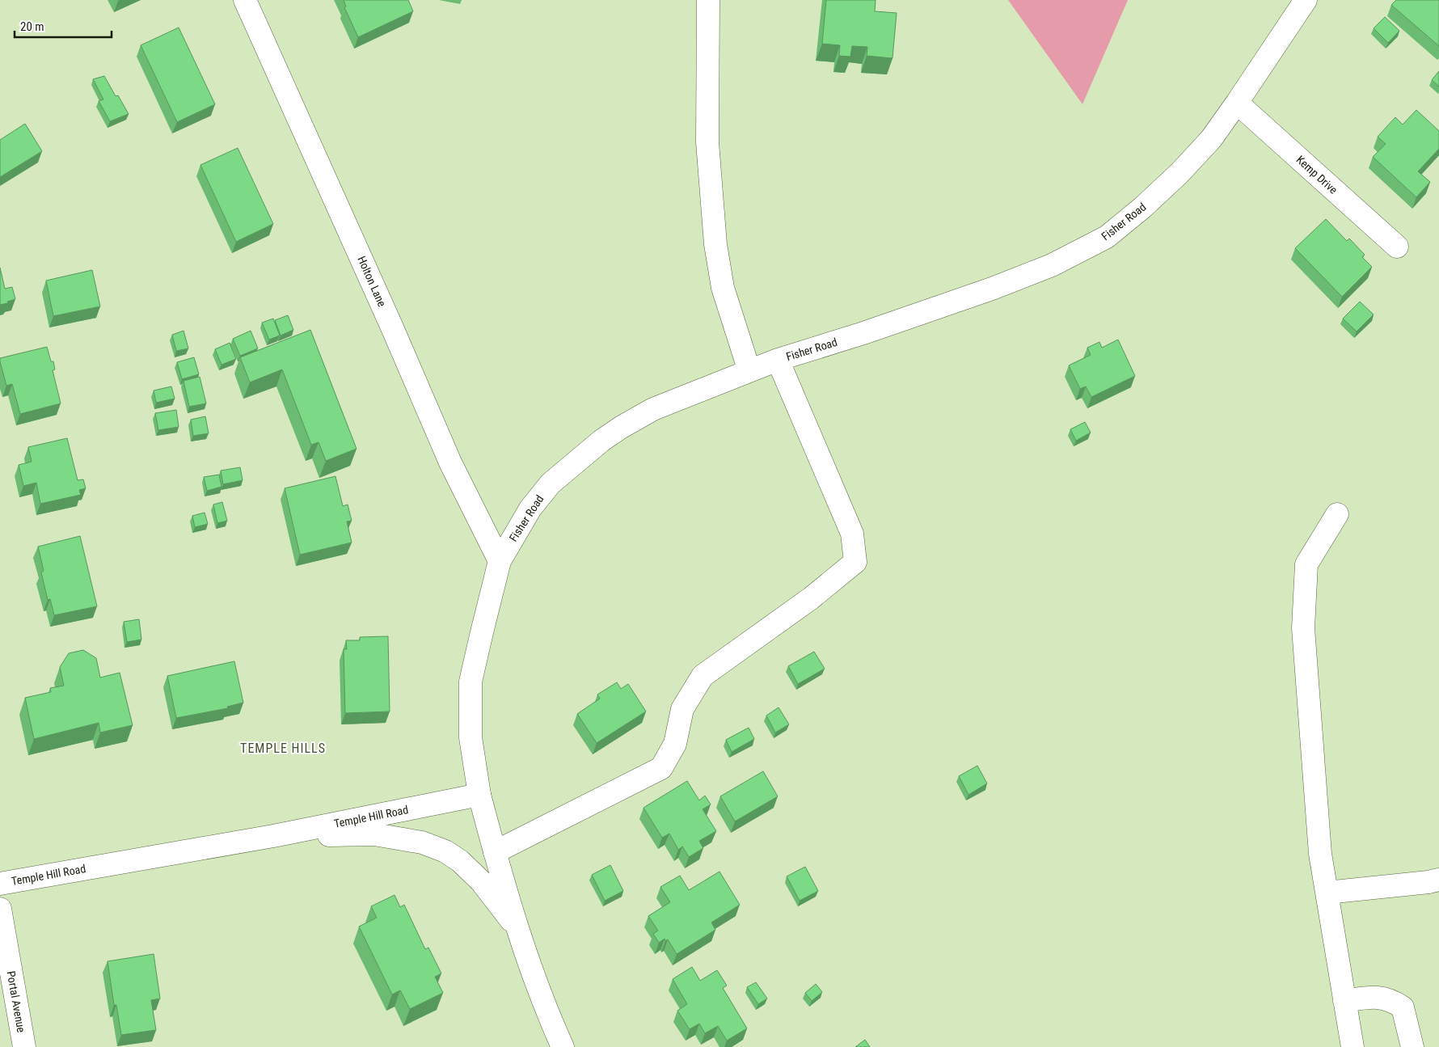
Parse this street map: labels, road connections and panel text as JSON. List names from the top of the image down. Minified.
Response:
{"streets":{"street":["Kemp Drive","Fisher Road","Holton Lane","Temple Hill Road","Portal Avenue"]},"crossings":[["Kemp Drive","Fisher Road"],["Fisher Road","Holton Lane"],["Fisher Road","Temple Hill Road"]],"districts":["TEMPLE HILLS"],"scale_bar":"20 m"}
